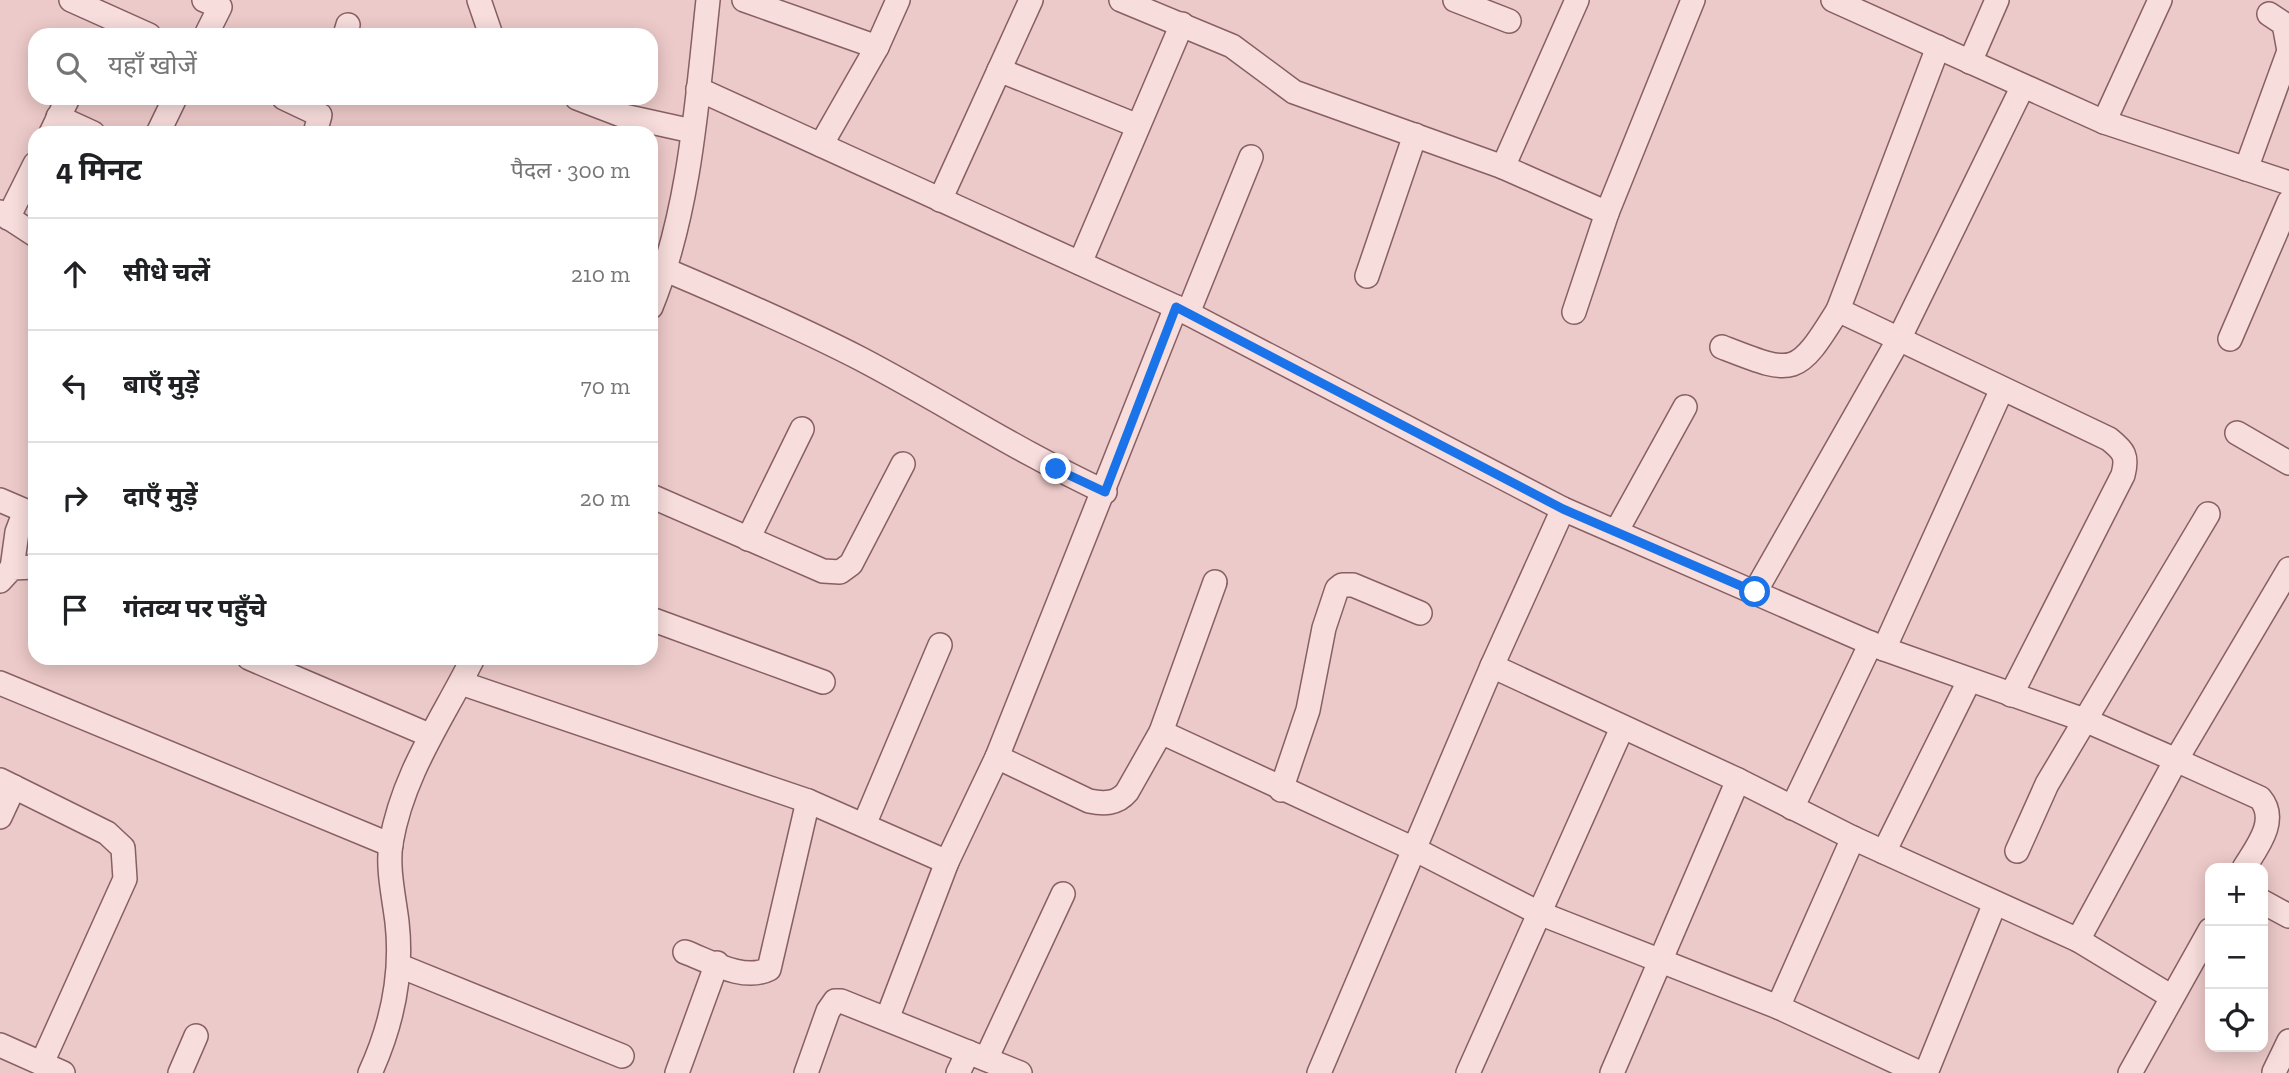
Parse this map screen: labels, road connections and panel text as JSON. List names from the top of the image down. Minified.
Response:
{"page":{"search":"यहाँ खोजें","heading":["4 मिनट","पैदल · 300 m"],"list":[["सीधे चलें","210 m"],["बाएँ मुड़ें","70 m"],["दाएँ मुड़ें","20 m"],"गंतव्य पर पहुँचे"],"map_buttons":["+","−"]}}
